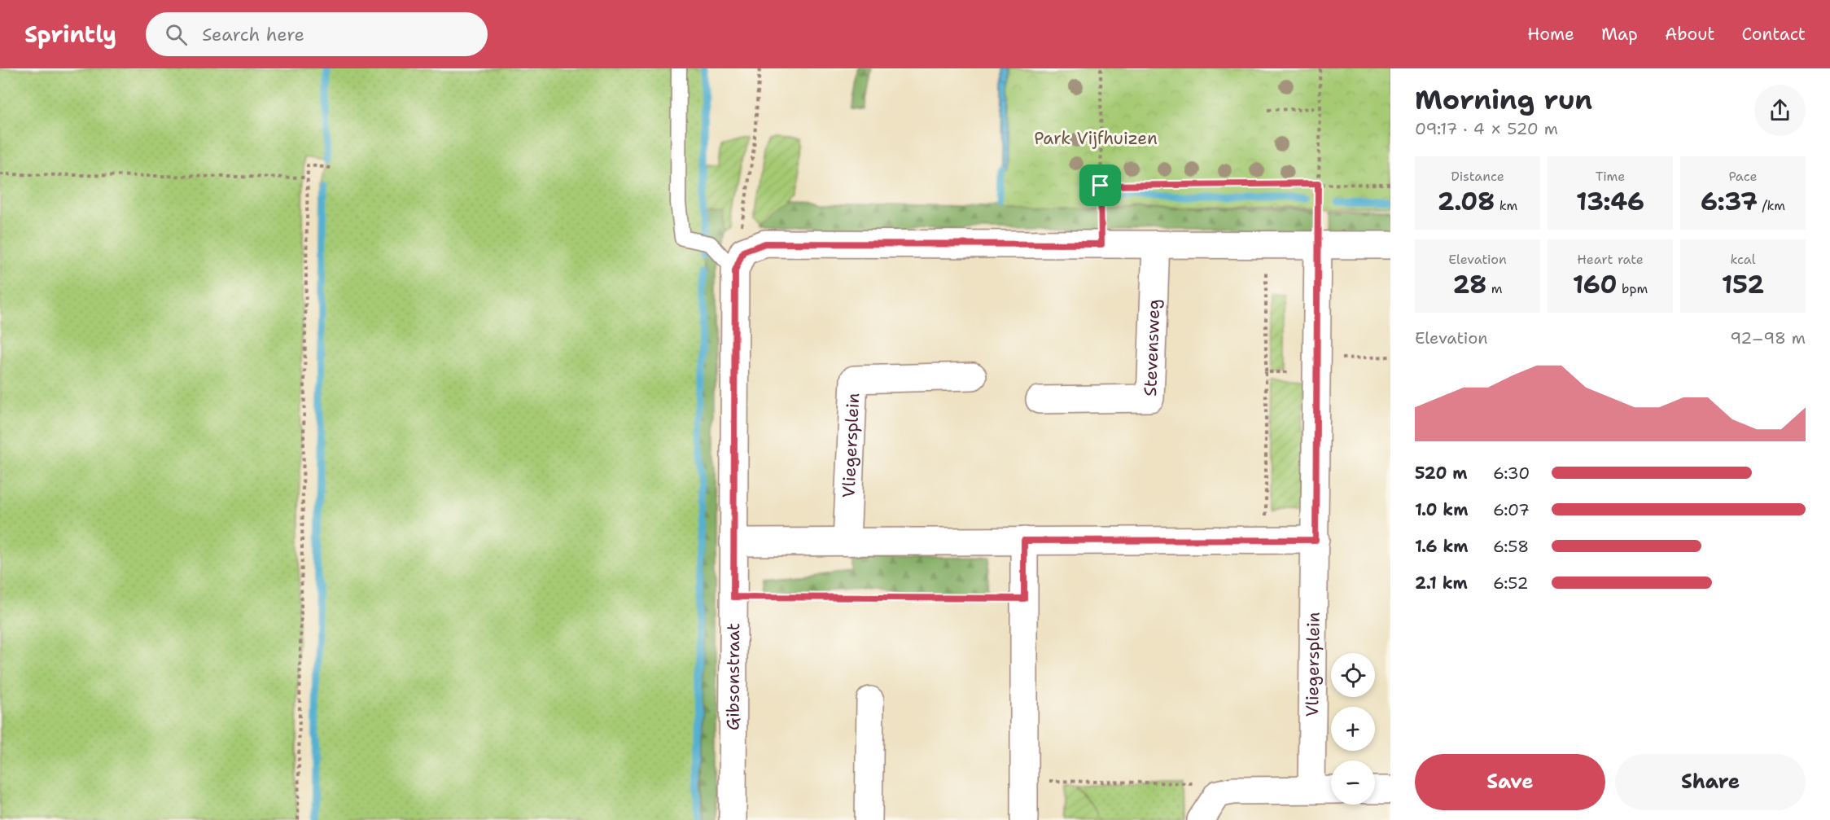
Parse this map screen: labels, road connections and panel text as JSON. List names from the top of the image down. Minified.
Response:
{"streets":{"street":["Stevensweg","Vliegersplein","Gibsonstraat"]},"parks":["Park Vijfhuizen"],"page":{"header":"Sprintly","search":"Search here","nav":["Home","Map","About","Contact"],"heading":["Morning run","09:17 · 4 × 520 m"],"stats":[["Distance","2.08 km"],["Time","13:46"],["Pace","6:37 /km"],["Elevation","28 m"],["Heart rate","160 bpm"],["kcal","152"]],"chart":["Elevation","92–98 m"],"list":[{"name":"520 m","note":"6:30"},{"name":"1.0 km","note":"6:07"},{"name":"1.6 km","note":"6:58"},{"name":"2.1 km","note":"6:52"}],"map_buttons":["+","−"],"buttons":["Save","Share"]}}
